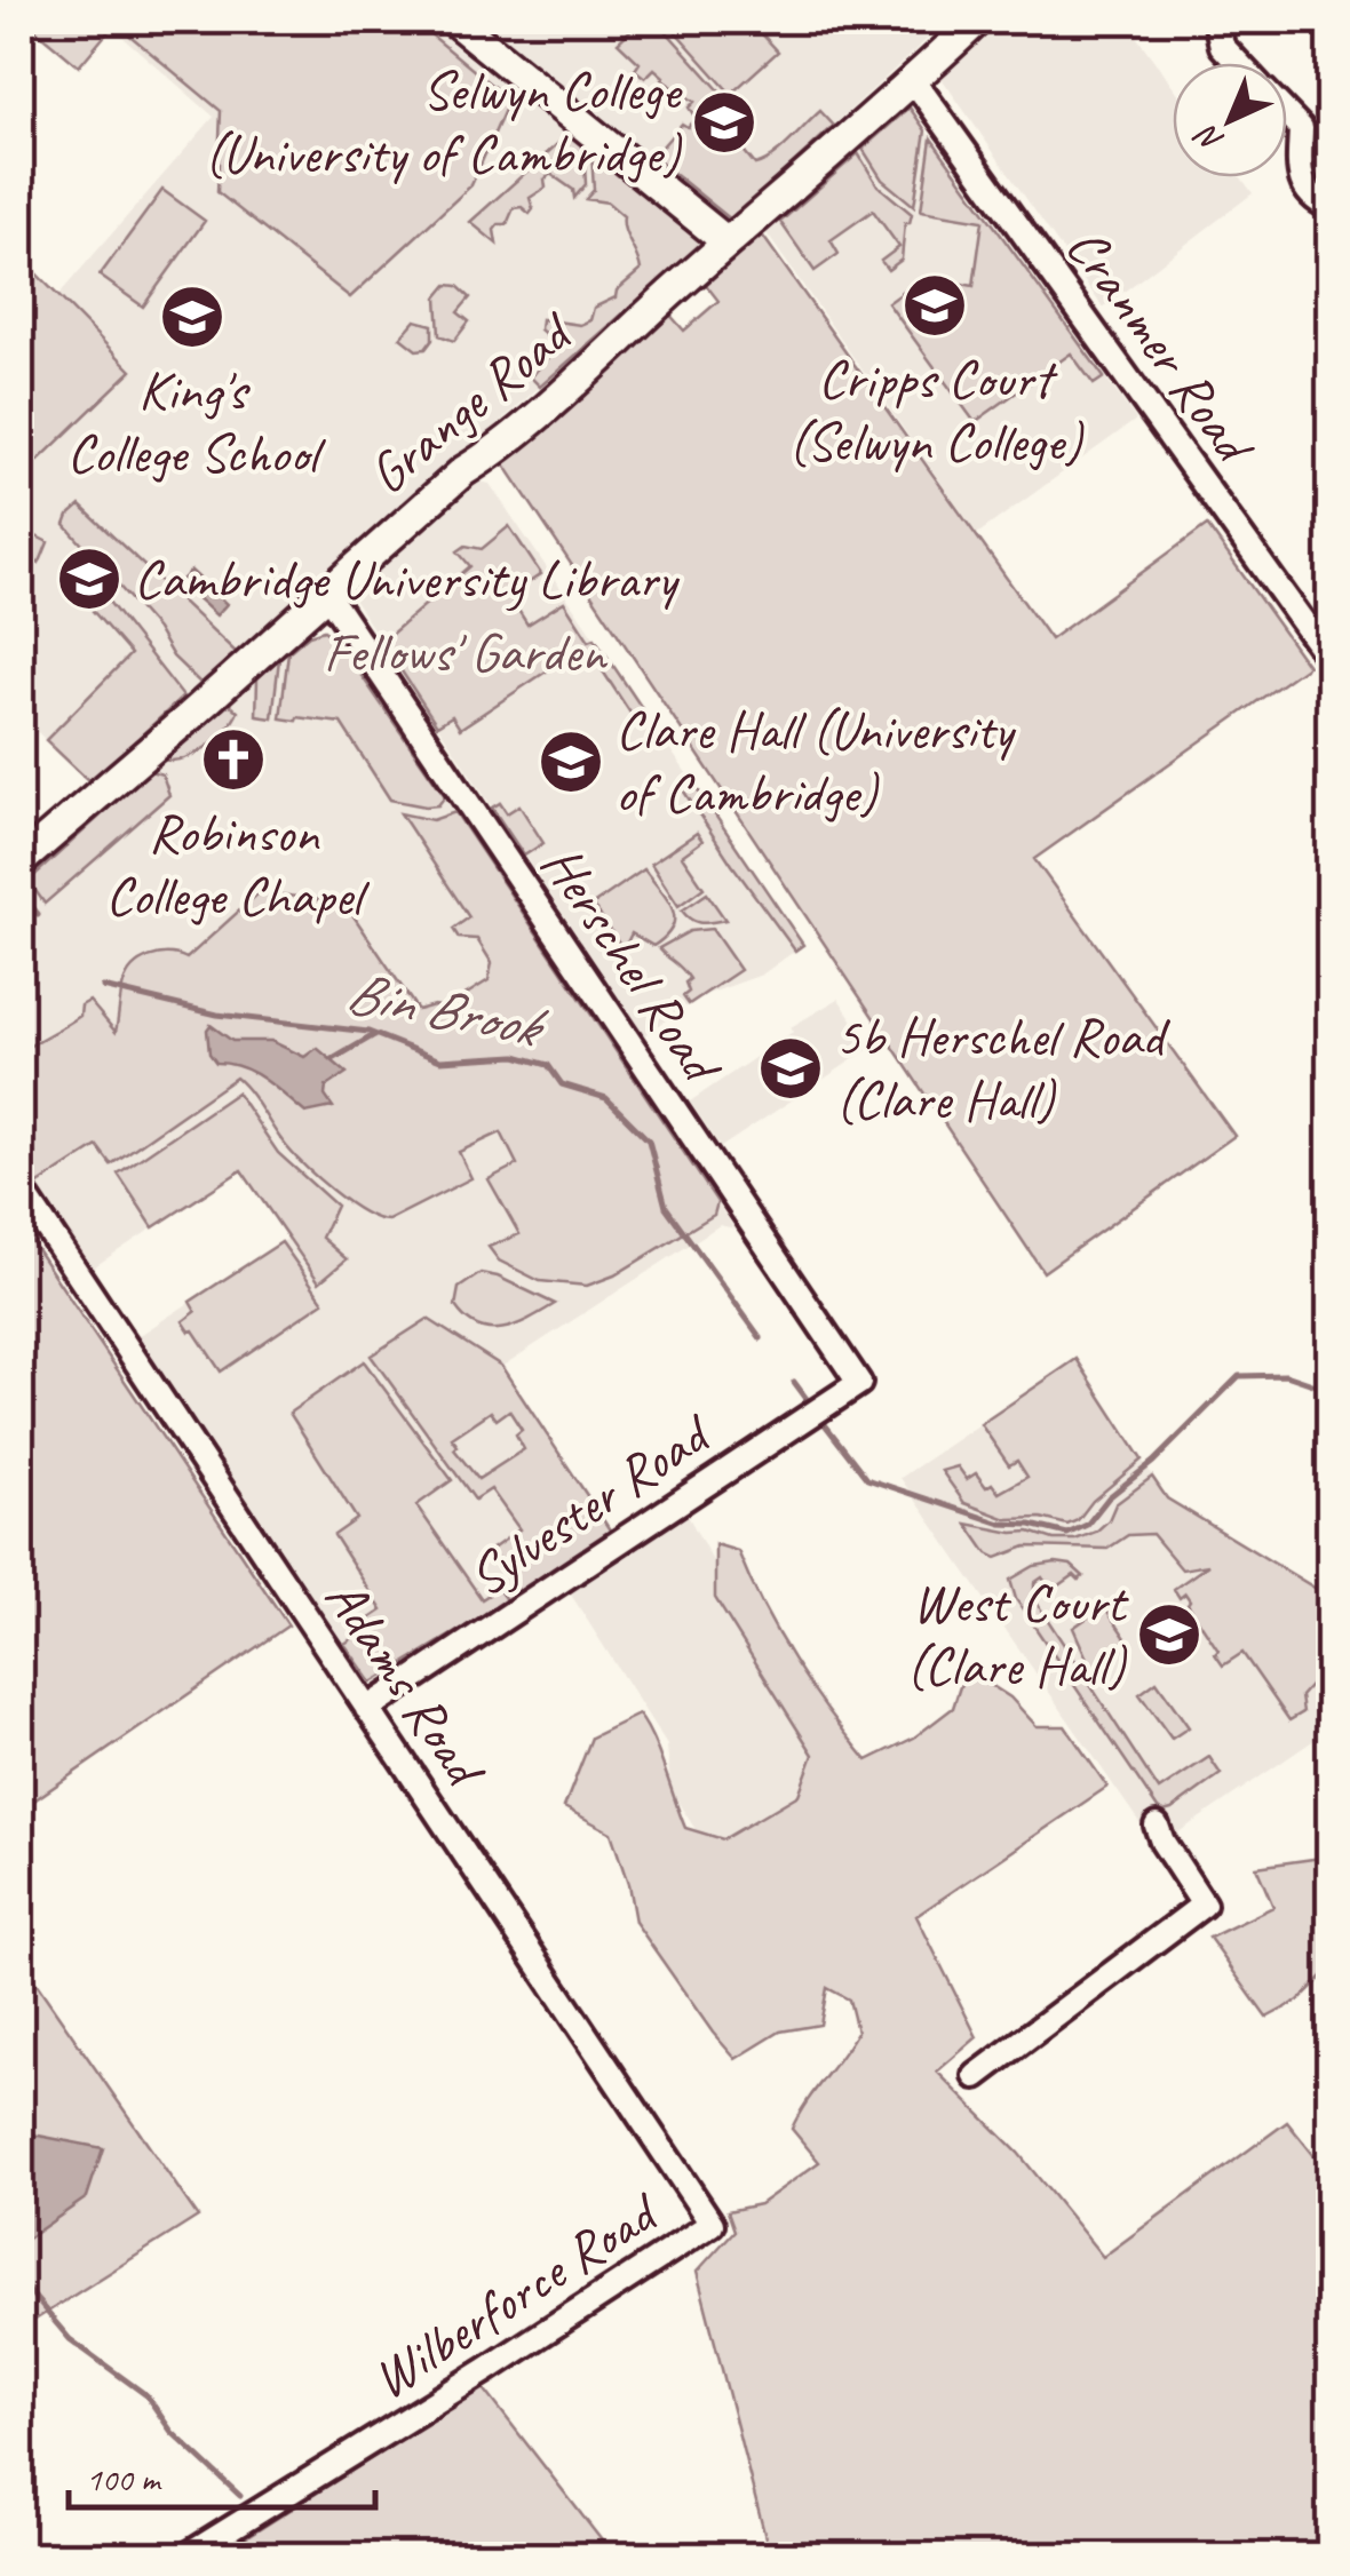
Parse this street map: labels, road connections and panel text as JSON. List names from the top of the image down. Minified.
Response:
{"streets":{"street":["Cranmer Road","Grange Road","Herschel Road","Sylvester Road","Adams Road","Wilberforce Road"]},"crossings":[["Cranmer Road","Grange Road"],["Grange Road","Herschel Road"],["Herschel Road","Sylvester Road"],["Sylvester Road","Adams Road"],["Adams Road","Wilberforce Road"]],"water":["Bin Brook"],"parks":["Fellows' Garden"],"places":{"school or university":["Selwyn College (University of Cambridge)","Cripps Court (Selwyn College)","King's College School","Cambridge University Library","Clare Hall (University of Cambridge)","5b Herschel Road (Clare Hall)","West Court (Clare Hall)"],"church":["Robinson College Chapel"]},"scale_bar":"100 m","north":"bottom left"}
